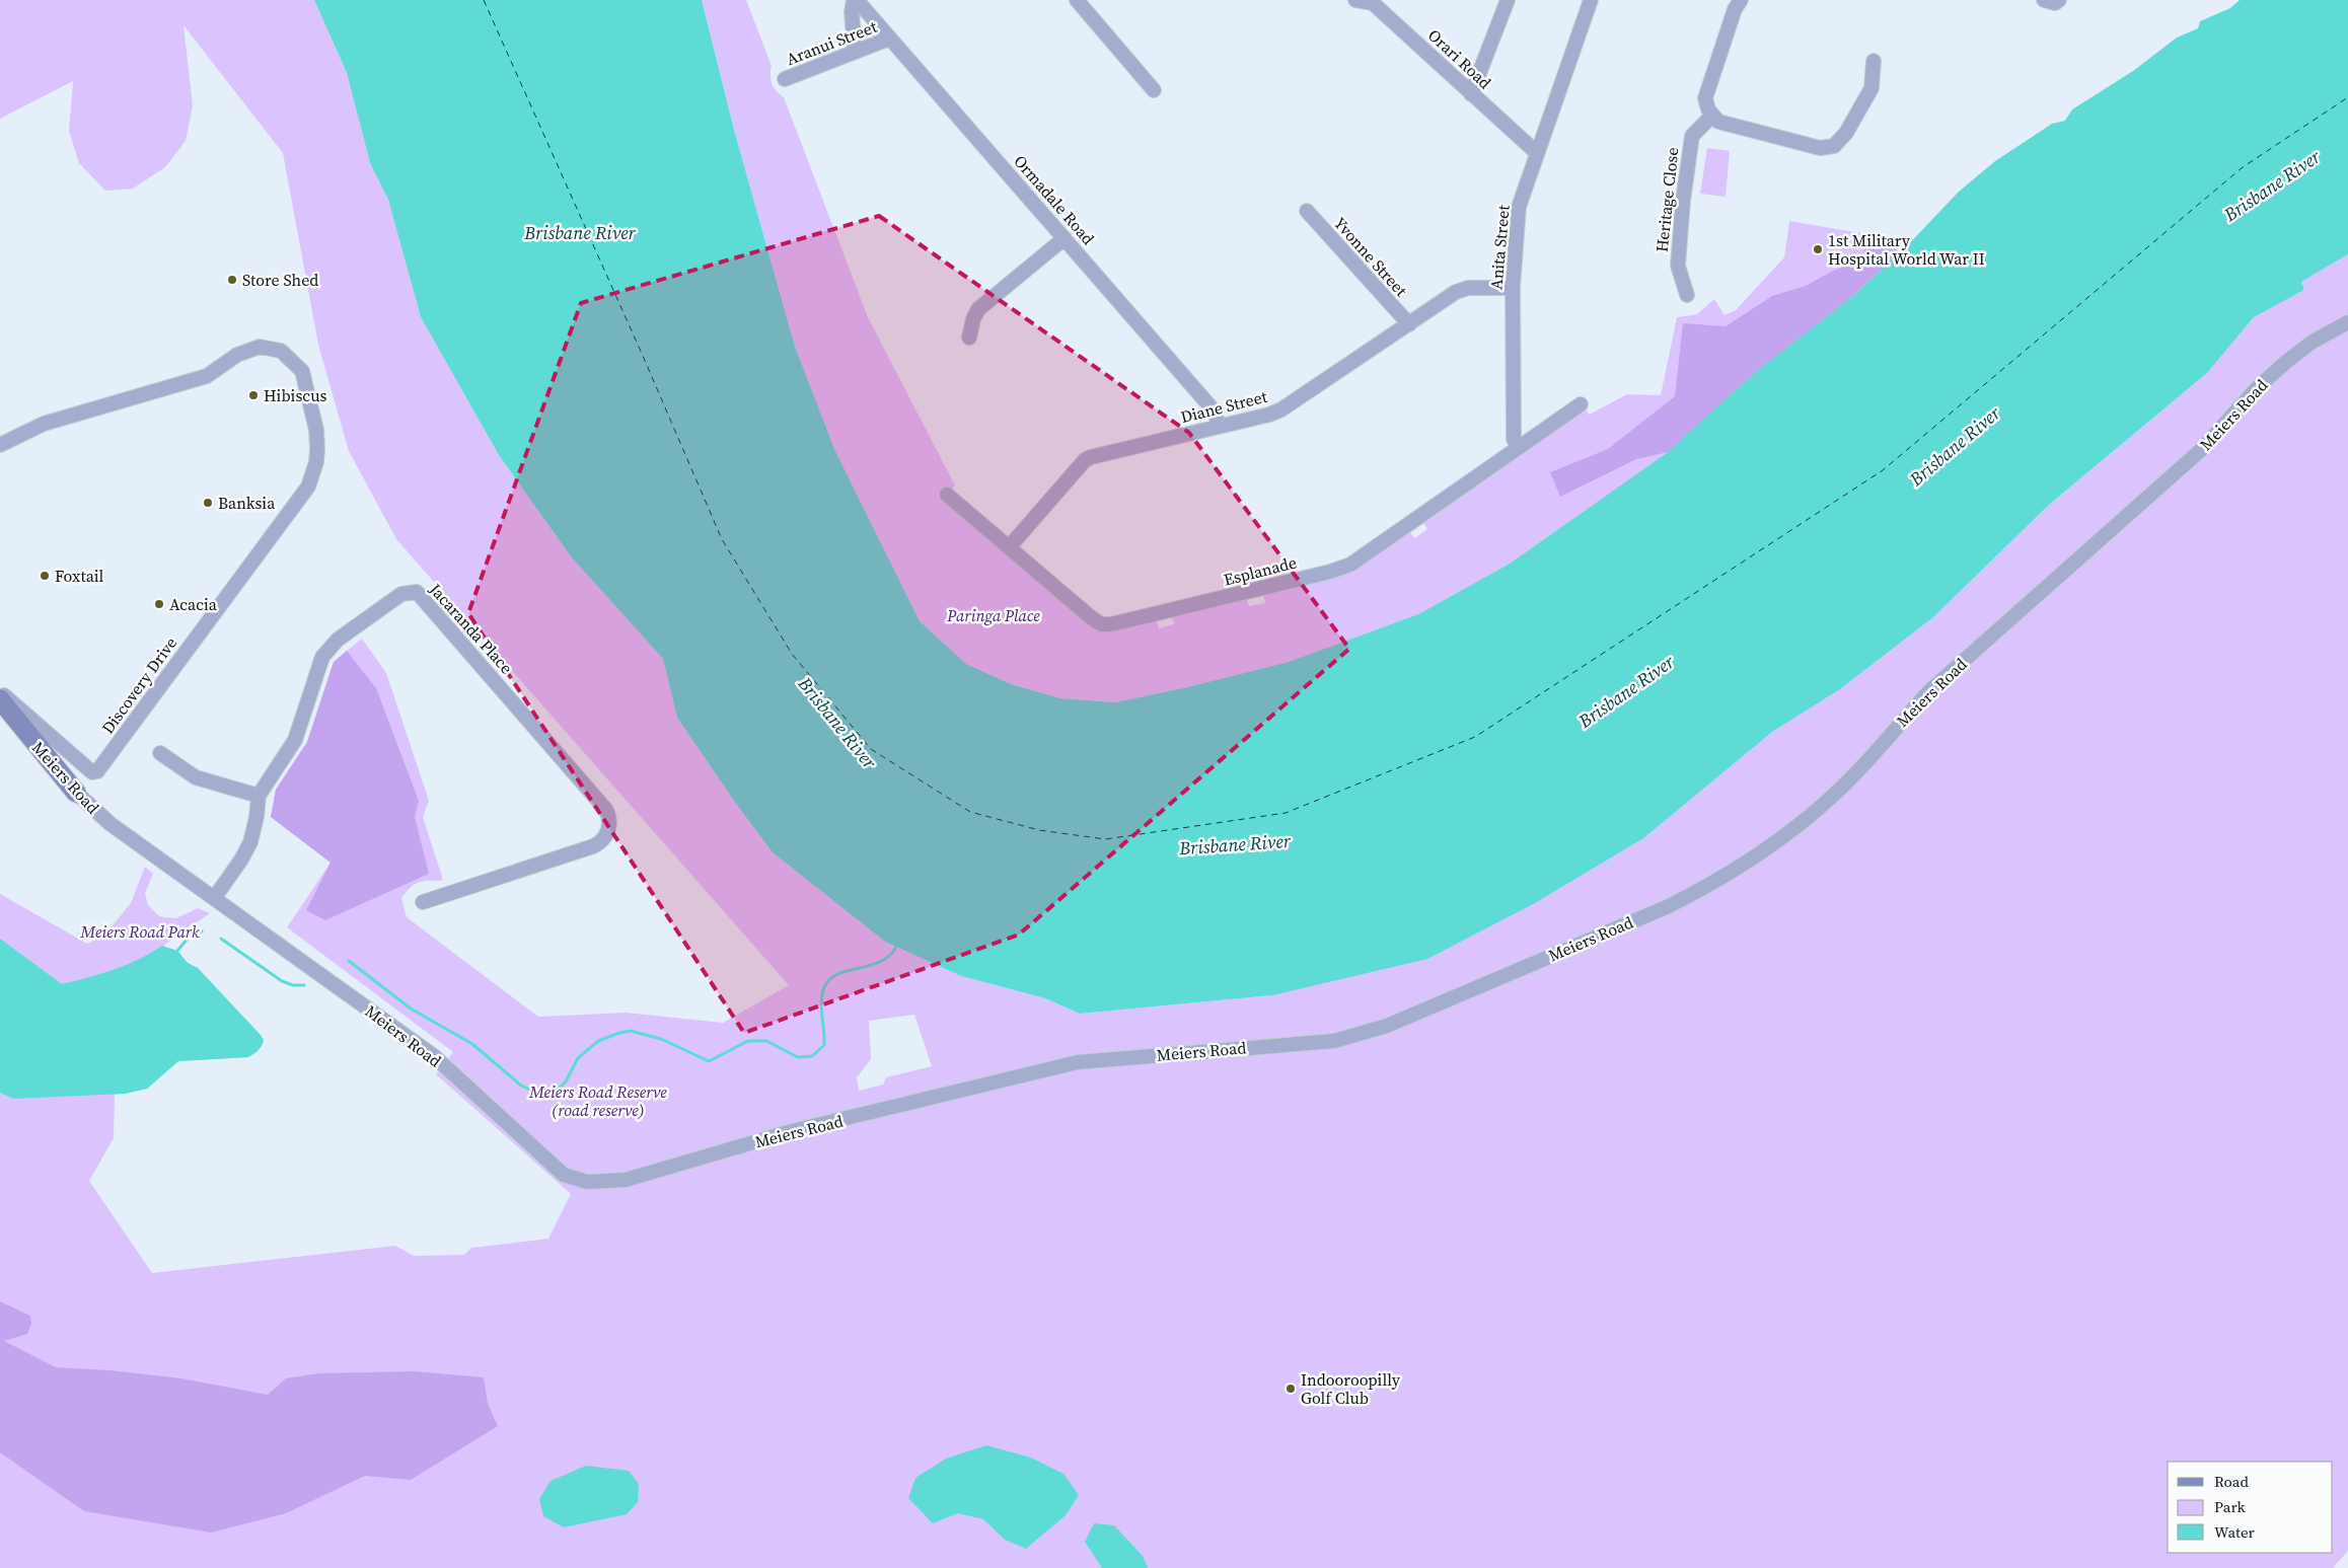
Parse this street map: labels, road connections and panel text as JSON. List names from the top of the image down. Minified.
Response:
{"streets":{"street":["Aranui Street","Orari Road","Ormadale Road","Heritage Close","Anita Street","Yvonne Street","Diane Street","Meiers Road","Esplanade","Jacaranda Place","Discovery Drive"]},"crossings":[["Aranui Street","Ormadale Road"],["Orari Road","Anita Street"],["Ormadale Road","Diane Street"],["Anita Street","Diane Street"],["Anita Street","Esplanade"],["Yvonne Street","Diane Street"],["Diane Street","Esplanade"],["Meiers Road","Jacaranda Place"]],"water":["Brisbane River"],"parks":["Paringa Place","Meiers Road Park","Meiers Road Reserve (road reserve)"],"places":["1st Military Hospital World War II","Store Shed","Hibiscus","Banksia","Foxtail","Acacia","Indooroopilly Golf Club"],"legend":["Road","Park","Water"]}
